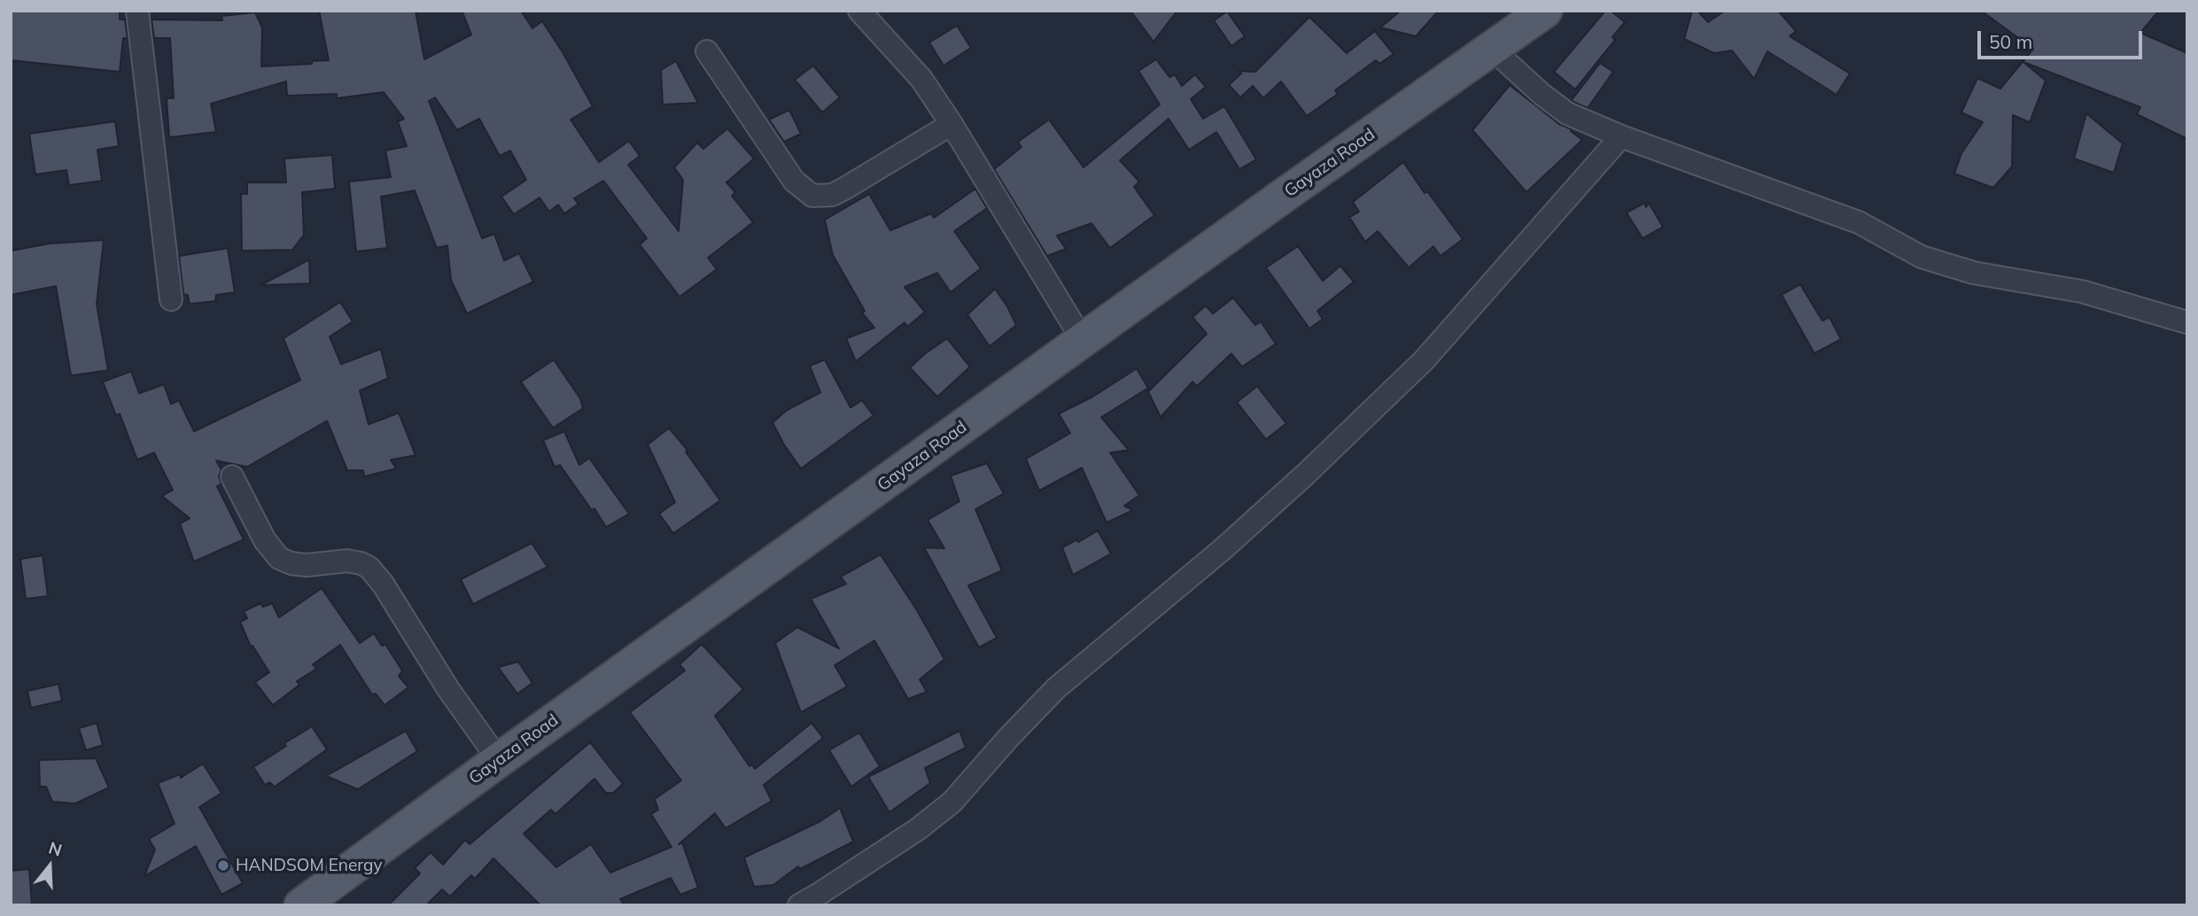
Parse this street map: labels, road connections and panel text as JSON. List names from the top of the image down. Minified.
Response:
{"streets":{"main road":["Gayaza Road"]},"places":["HANDSOM Energy"],"scale_bar":"50 m","north":"top"}
